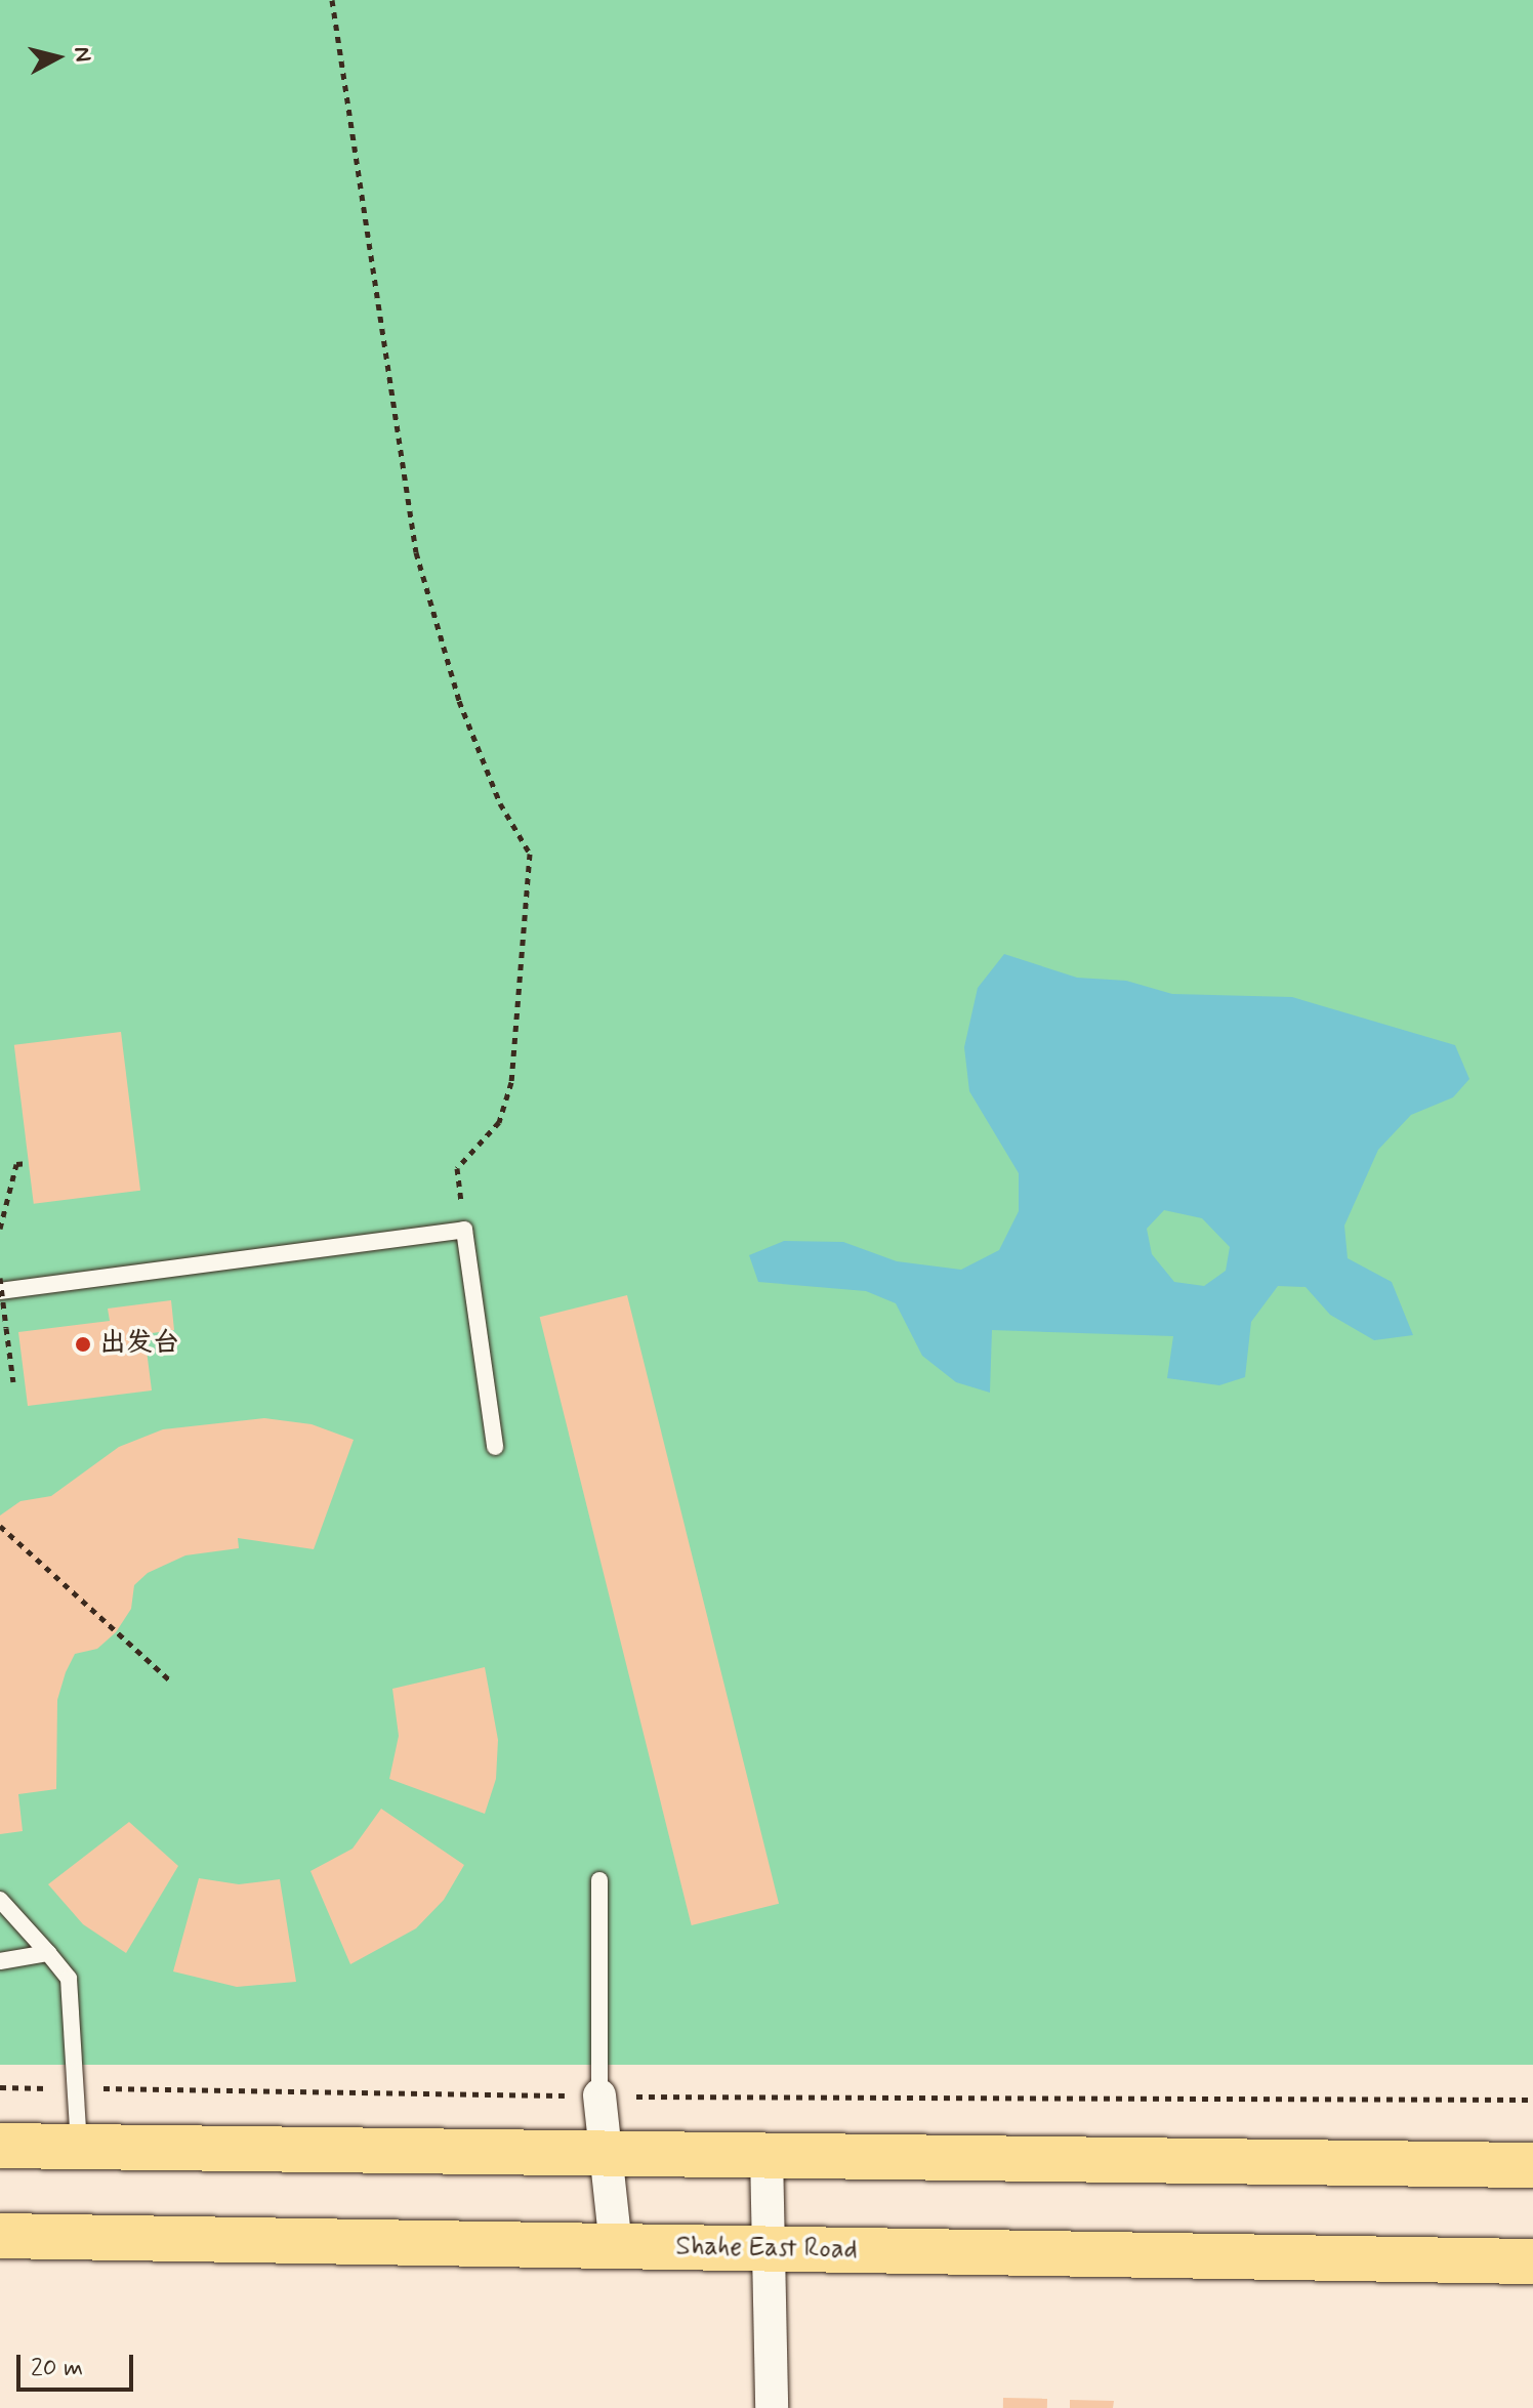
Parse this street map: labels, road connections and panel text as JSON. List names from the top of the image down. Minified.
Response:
{"streets":{"main road":["Shahe East Road"]},"places":["出发台"],"scale_bar":"20 m","north":"right"}
